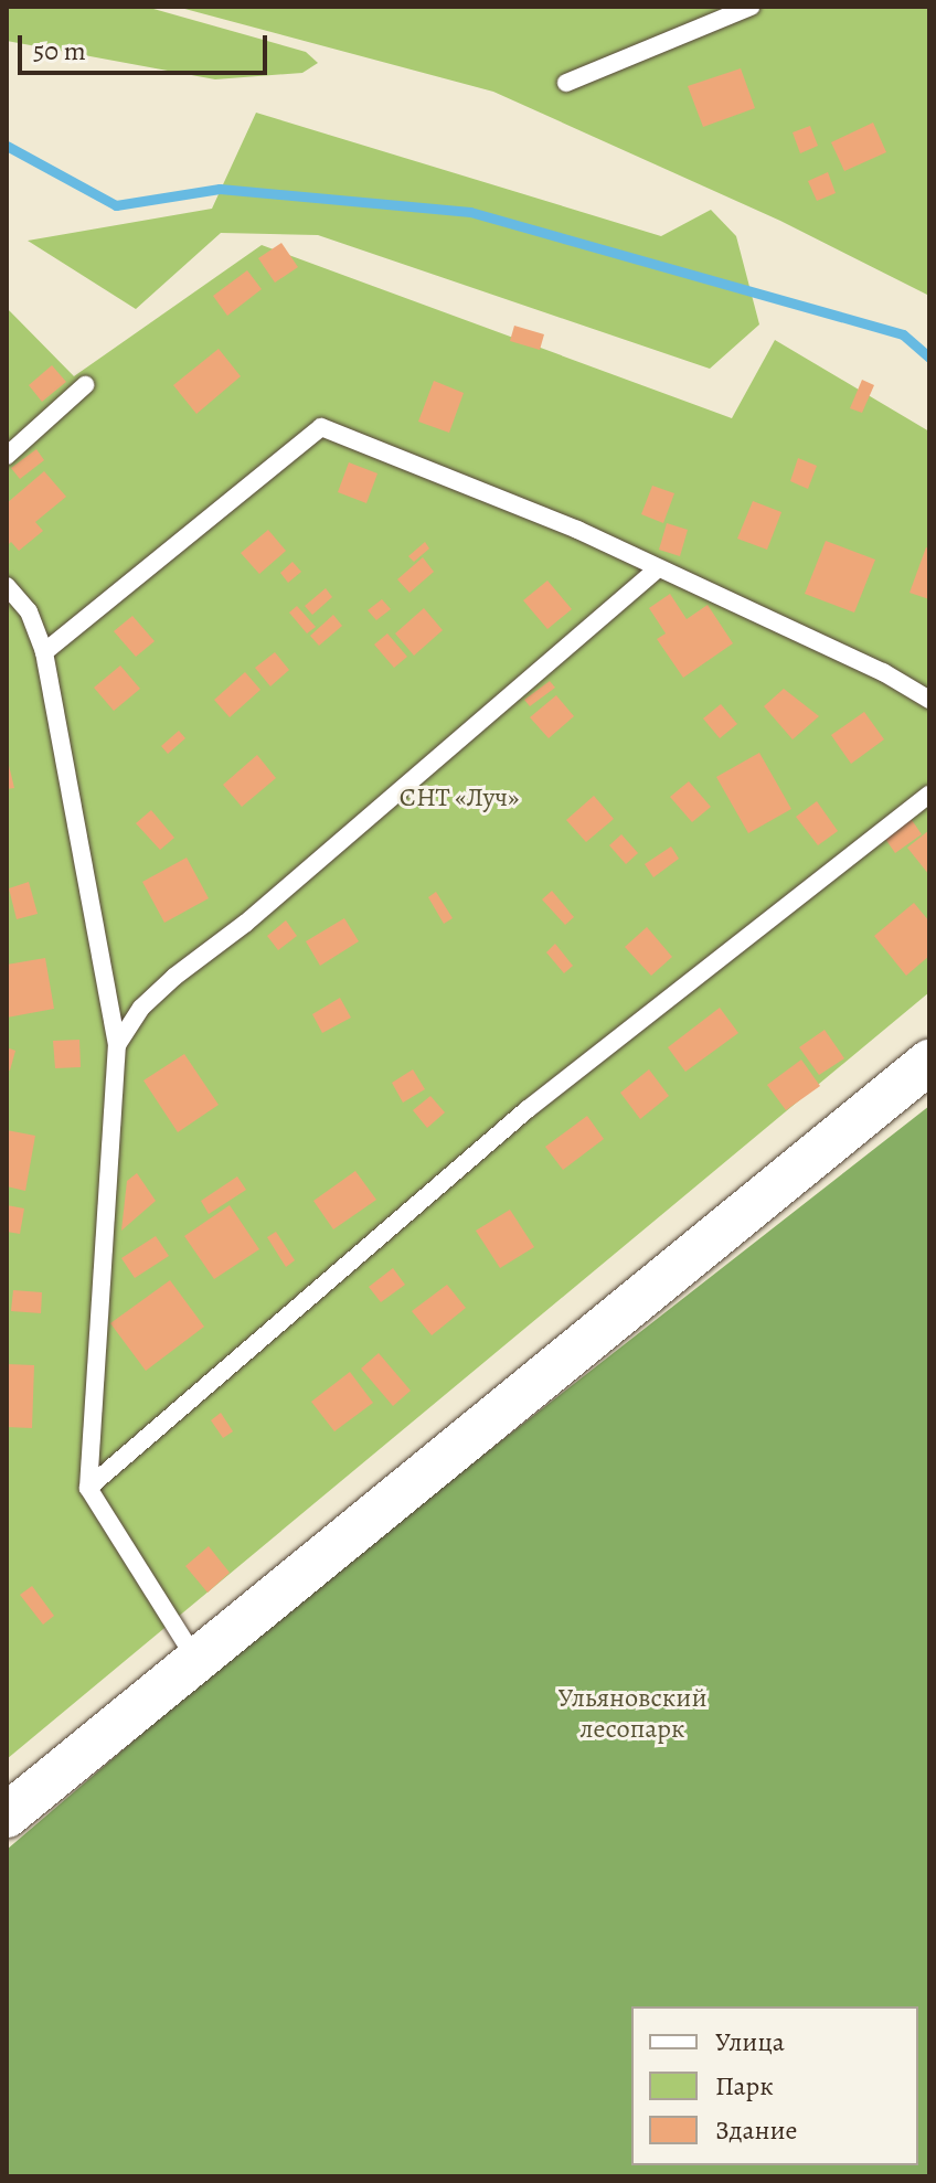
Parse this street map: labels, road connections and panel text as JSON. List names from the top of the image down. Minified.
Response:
{"parks":["СНТ «Луч»","Ульяновский лесопарк"],"legend":["Улица","Парк","Здание"],"scale_bar":"50 m"}
